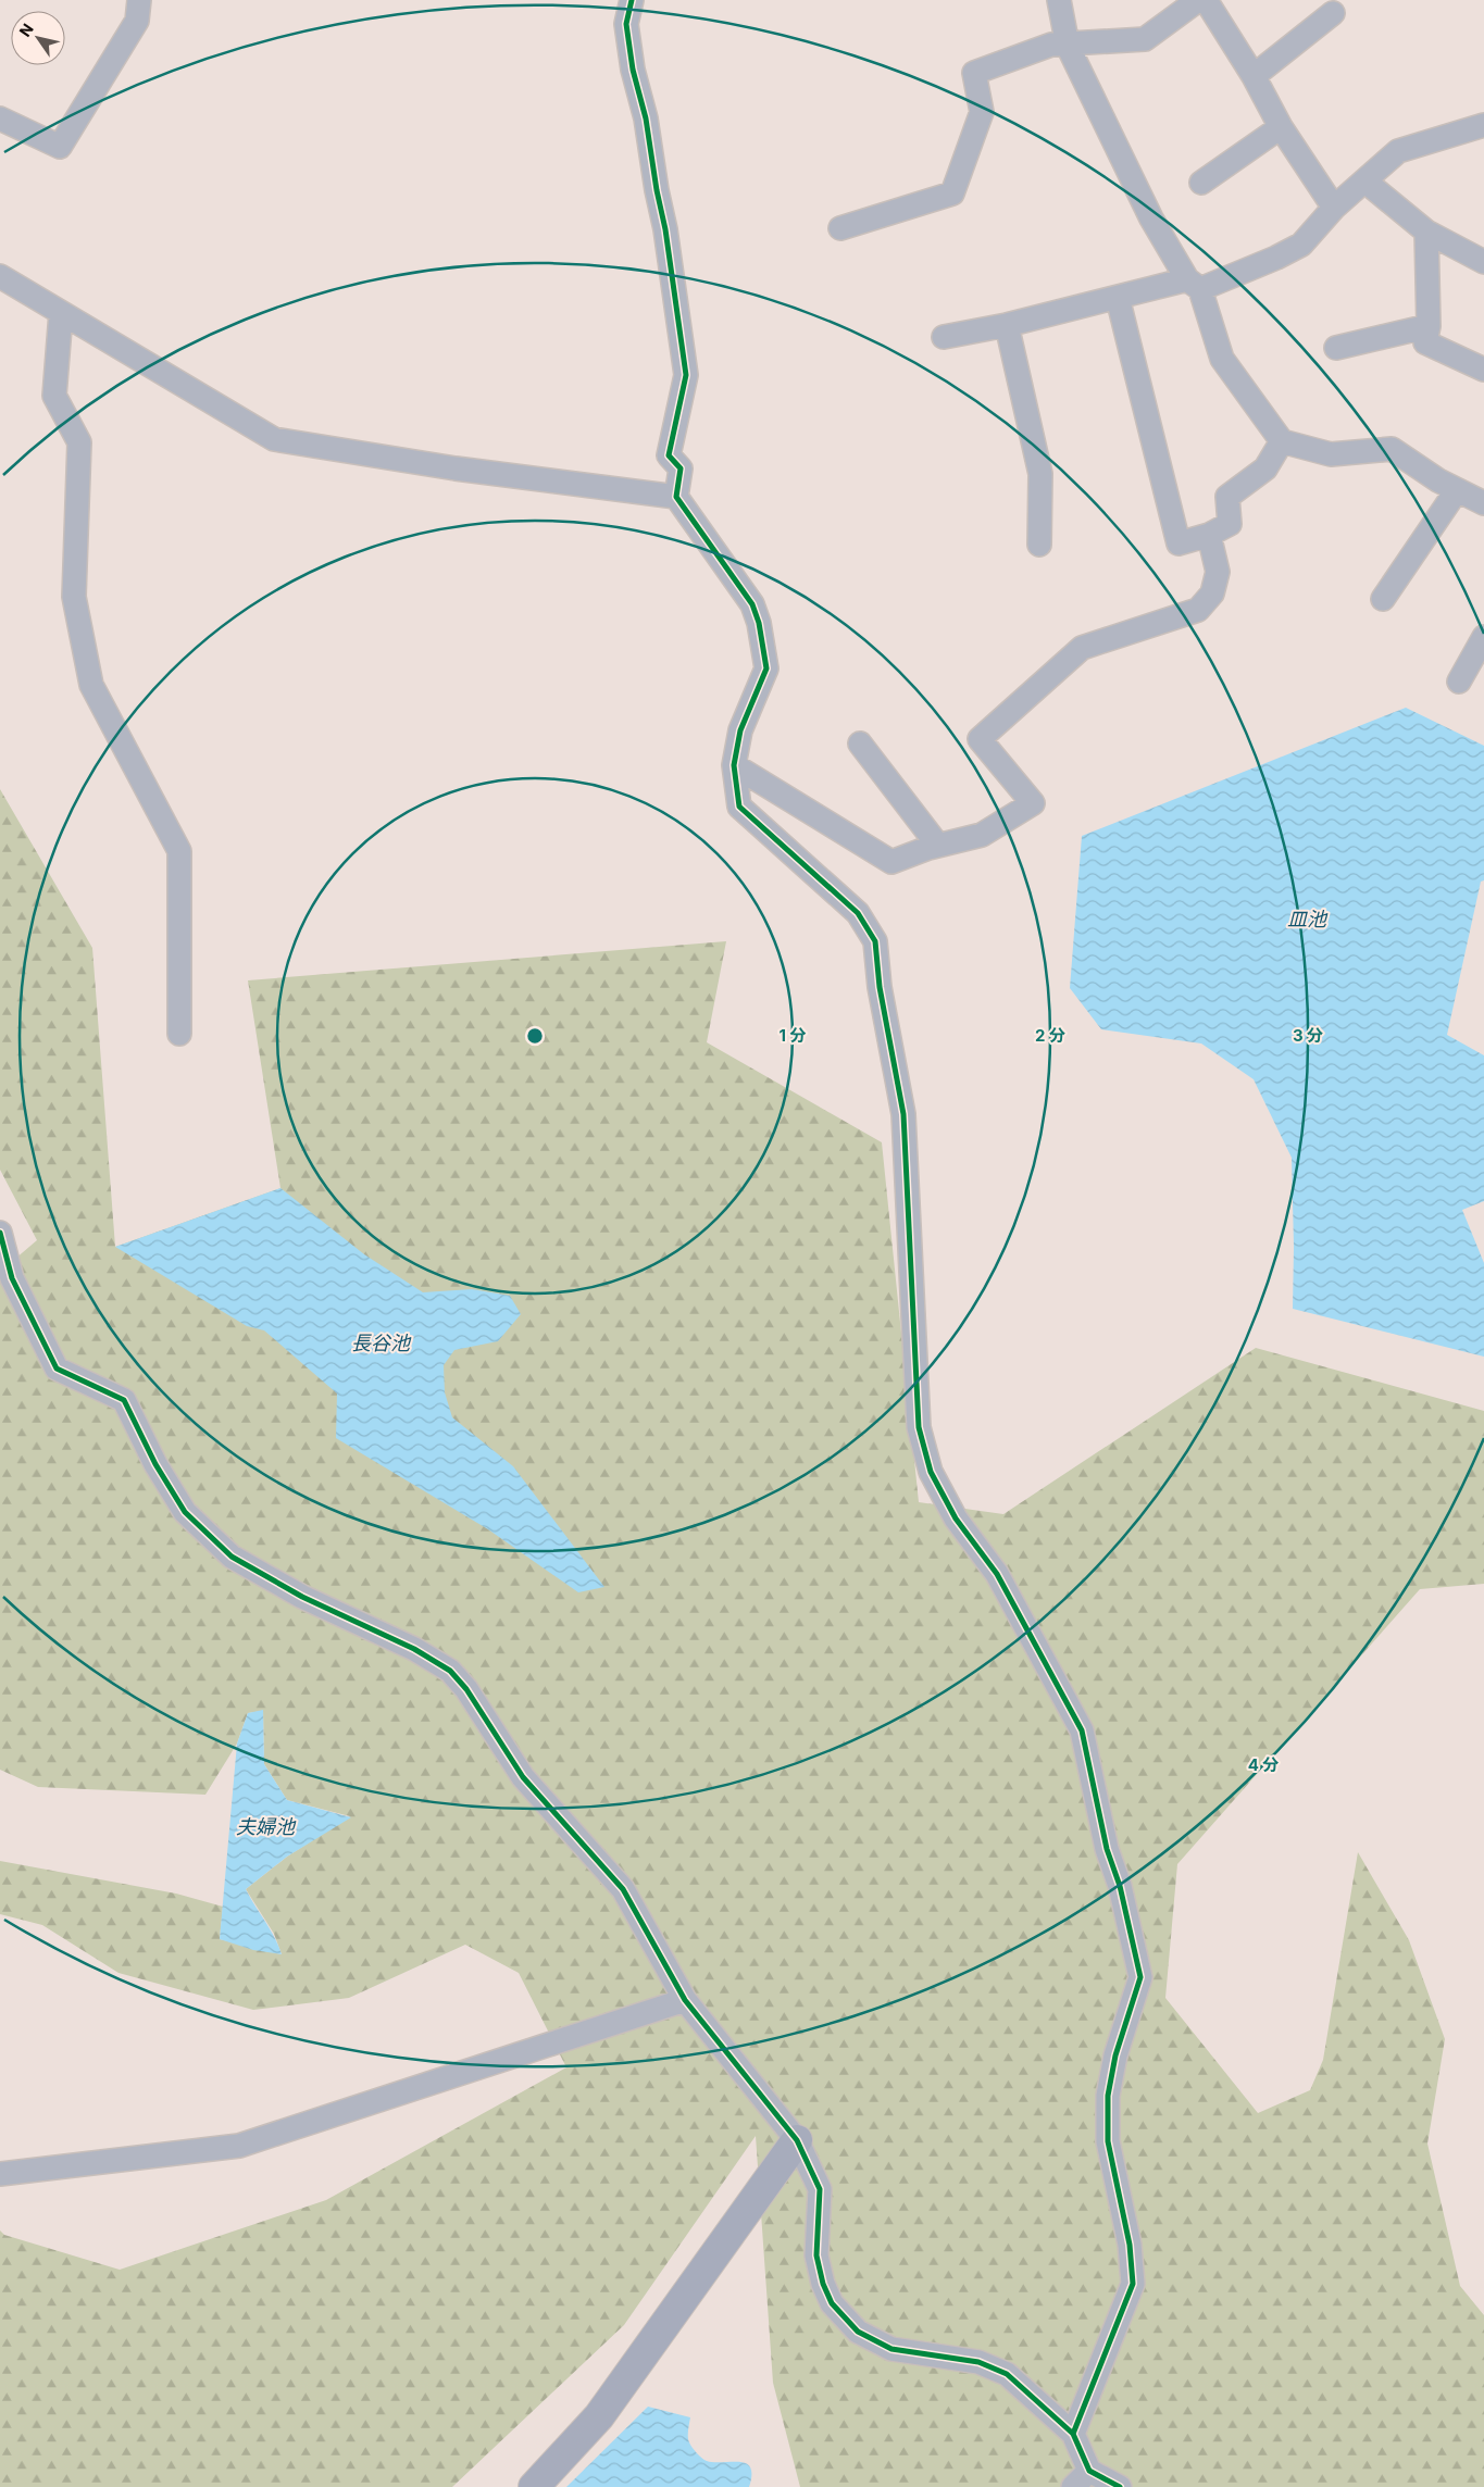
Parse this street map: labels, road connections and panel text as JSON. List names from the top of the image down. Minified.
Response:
{"water":["皿池","長谷池","夫婦池"],"north":"top left","rings":["1 分","2 分","3 分","4 分"]}
